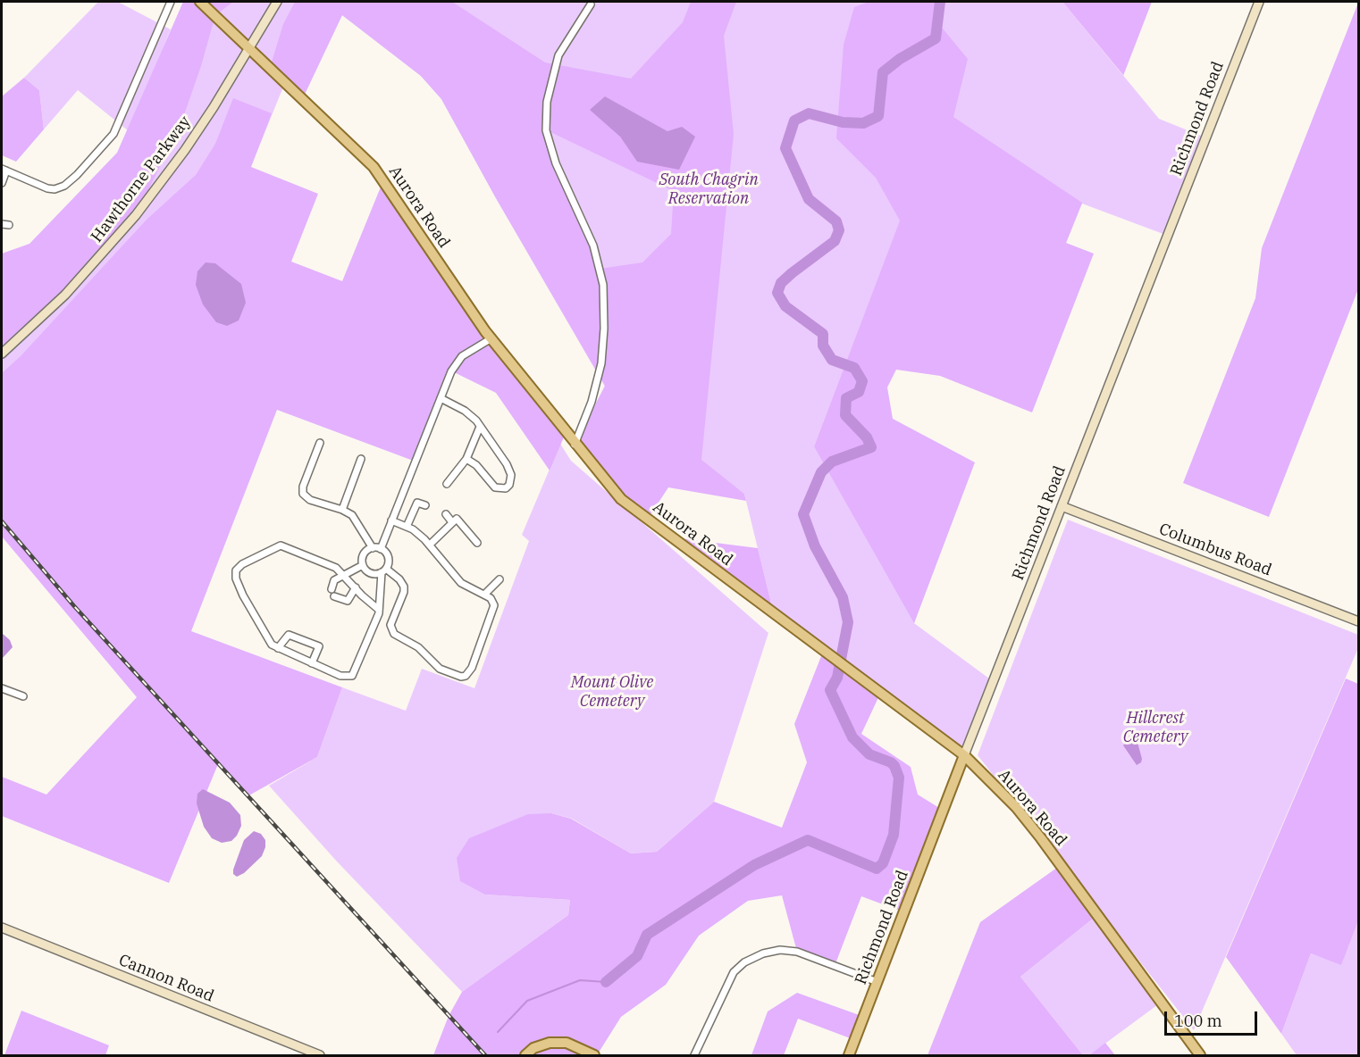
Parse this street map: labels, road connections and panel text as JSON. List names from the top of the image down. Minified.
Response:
{"streets":{"main road":["Richmond Road","Aurora Road"],"street":["Hawthorne Parkway","Columbus Road","Cannon Road"]},"crossings":[["Richmond Road","Aurora Road"],["Richmond Road","Columbus Road"],["Hawthorne Parkway","Aurora Road"]],"parks":["South Chagrin Reservation","Mount Olive Cemetery","Hillcrest Cemetery"],"scale_bar":"100 m"}
